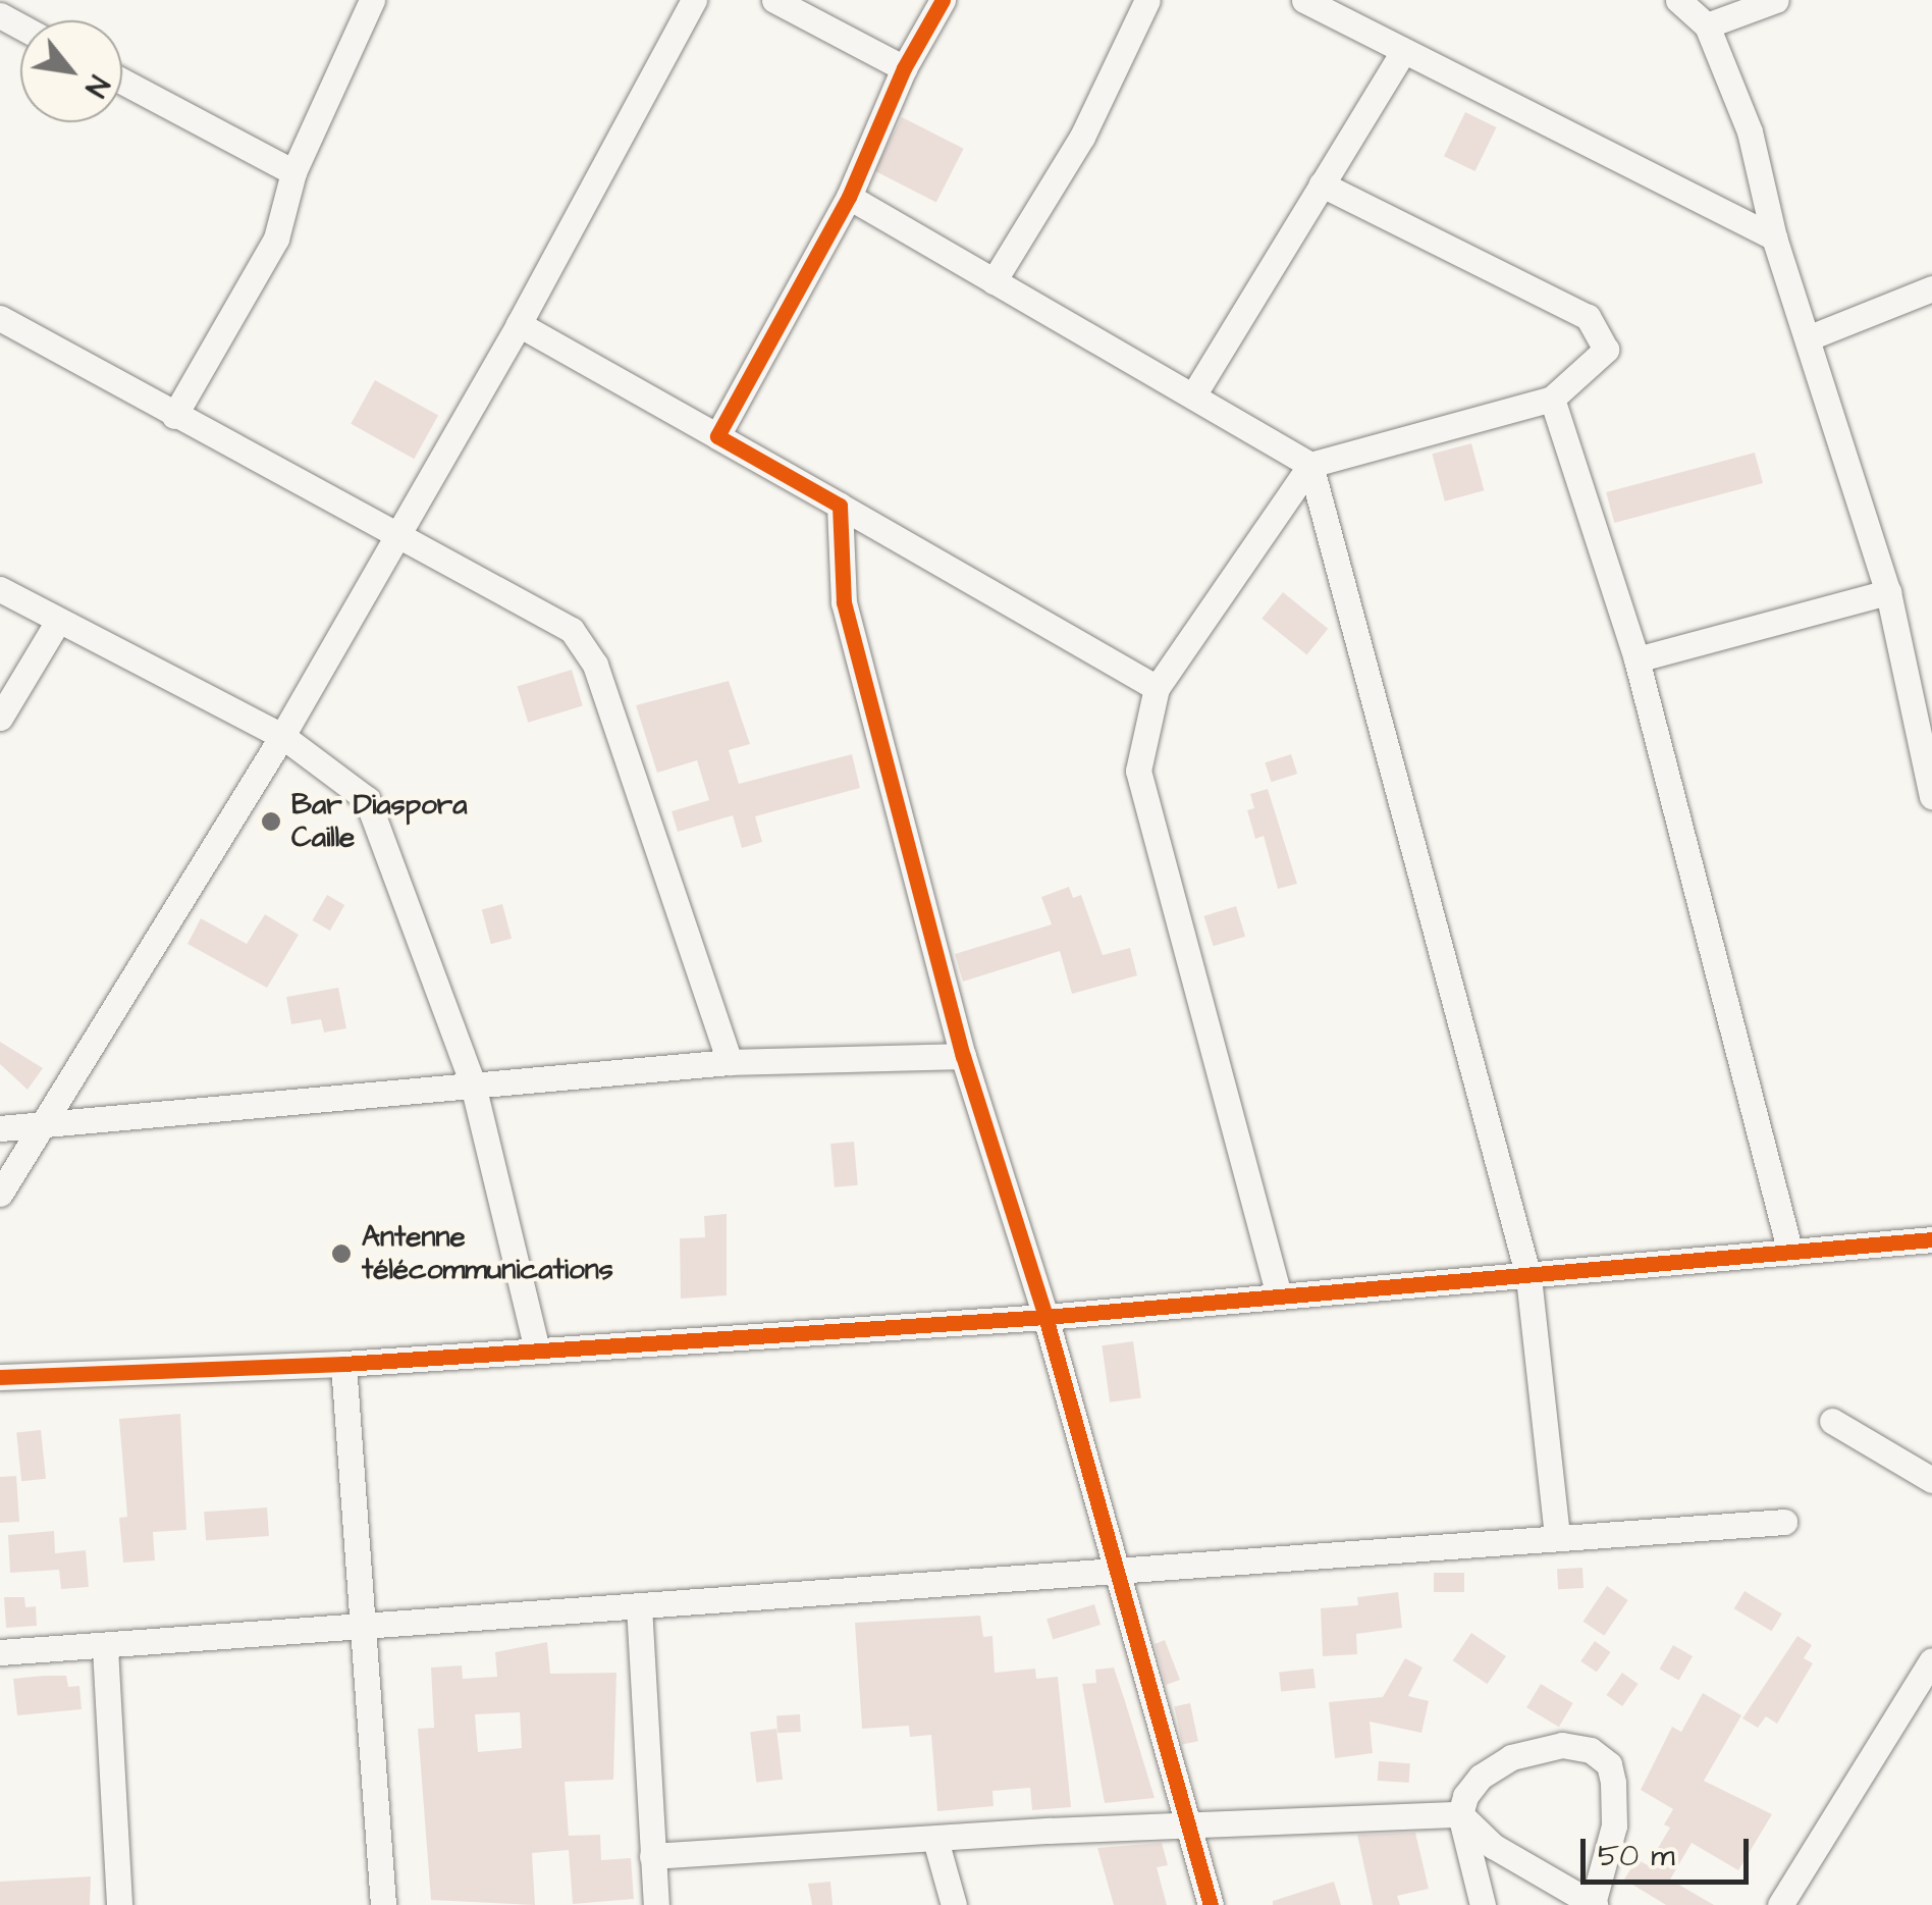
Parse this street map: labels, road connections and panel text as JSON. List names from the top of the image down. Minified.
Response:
{"places":["Bar Diaspora Caille","Antenne télécommunications"],"scale_bar":"50 m","north":"bottom right"}
